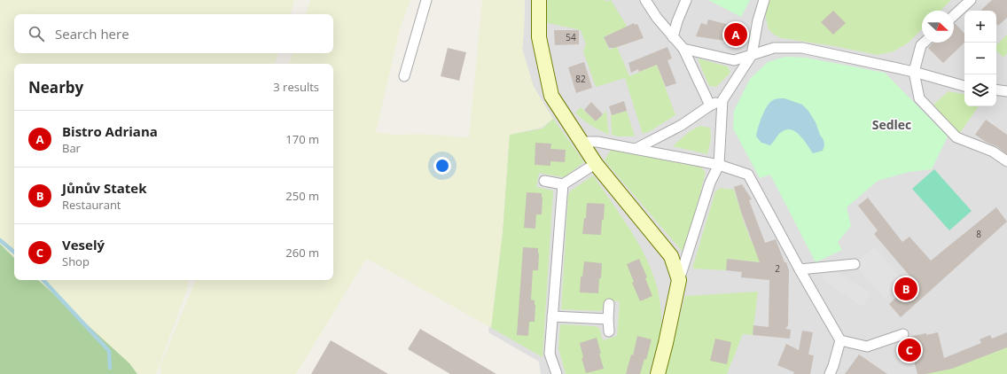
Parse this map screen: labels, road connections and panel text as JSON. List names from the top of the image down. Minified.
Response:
{"districts":["Sedlec"],"house_numbers":["54","82","8","2"],"north":"right","page":{"map_buttons":["+","−"],"search":"Search here","pins":["A","B","C"],"heading":["Nearby","3 results"],"list":[{"mark":"A","name":"Bistro Adriana","note":"Bar","value":"170 m"},{"mark":"B","name":"Jůnův Statek","note":"Restaurant","value":"250 m"},{"mark":"C","name":"Veselý","note":"Shop","value":"260 m"}]}}
